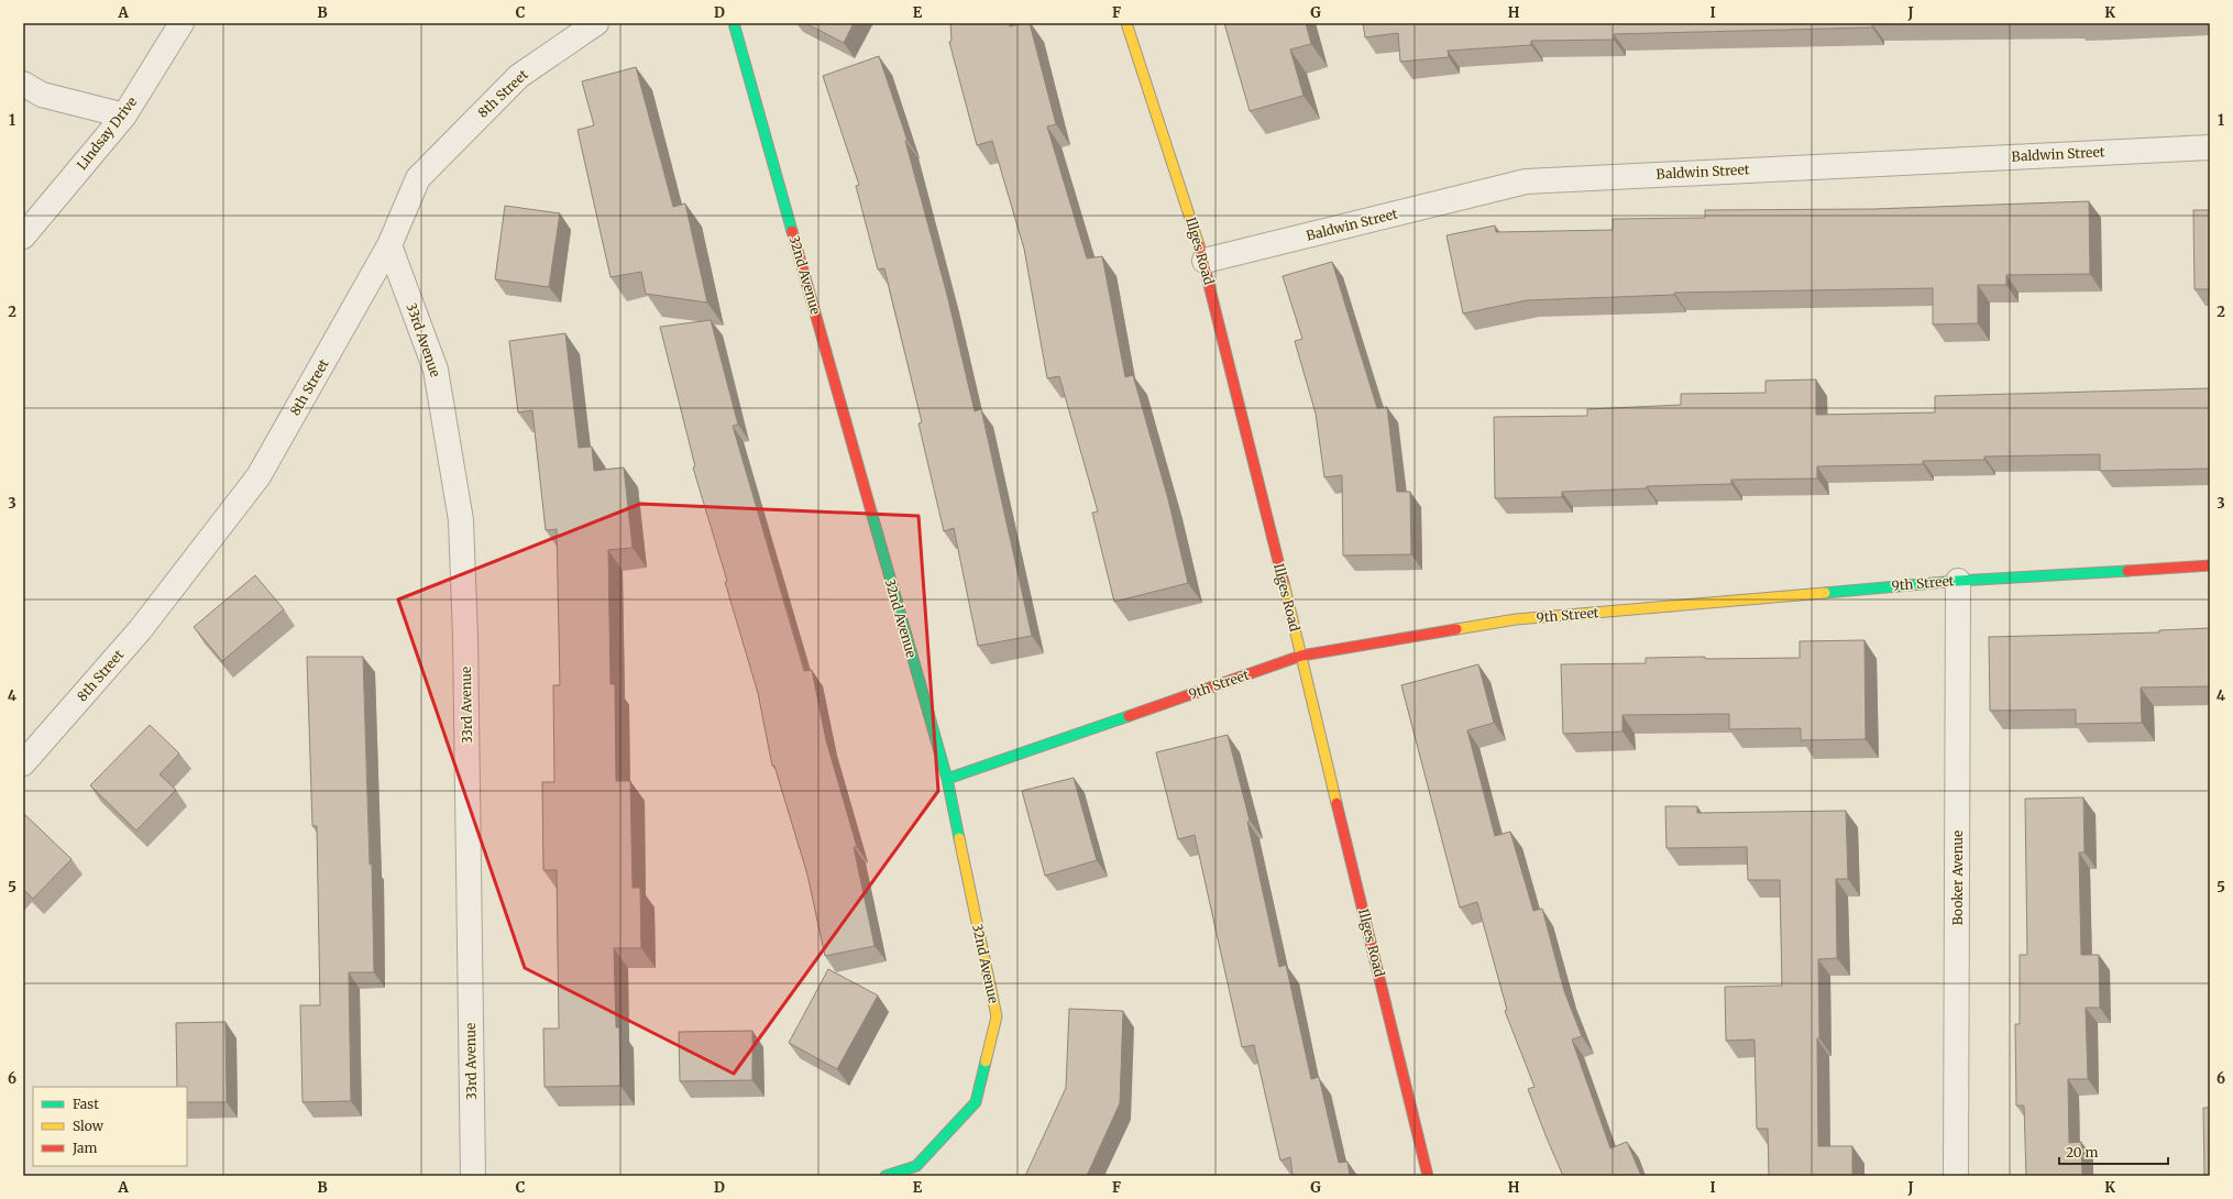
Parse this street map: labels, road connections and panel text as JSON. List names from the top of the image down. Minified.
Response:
{"streets":{"street":["8th Street","Lindsay Drive","Baldwin Street","Illges Road","32nd Avenue","33rd Avenue","9th Street","Booker Avenue"]},"crossings":[["8th Street","33rd Avenue"],["Baldwin Street","Illges Road"],["Illges Road","9th Street"],["32nd Avenue","9th Street"],["9th Street","Booker Avenue"]],"legend":["Fast","Slow","Jam"],"scale_bar":"20 m","grid":{"columns":["A","B","C","D","E","F","G","H","I","J","K"],"rows":["1","2","3","4","5","6"]}}
